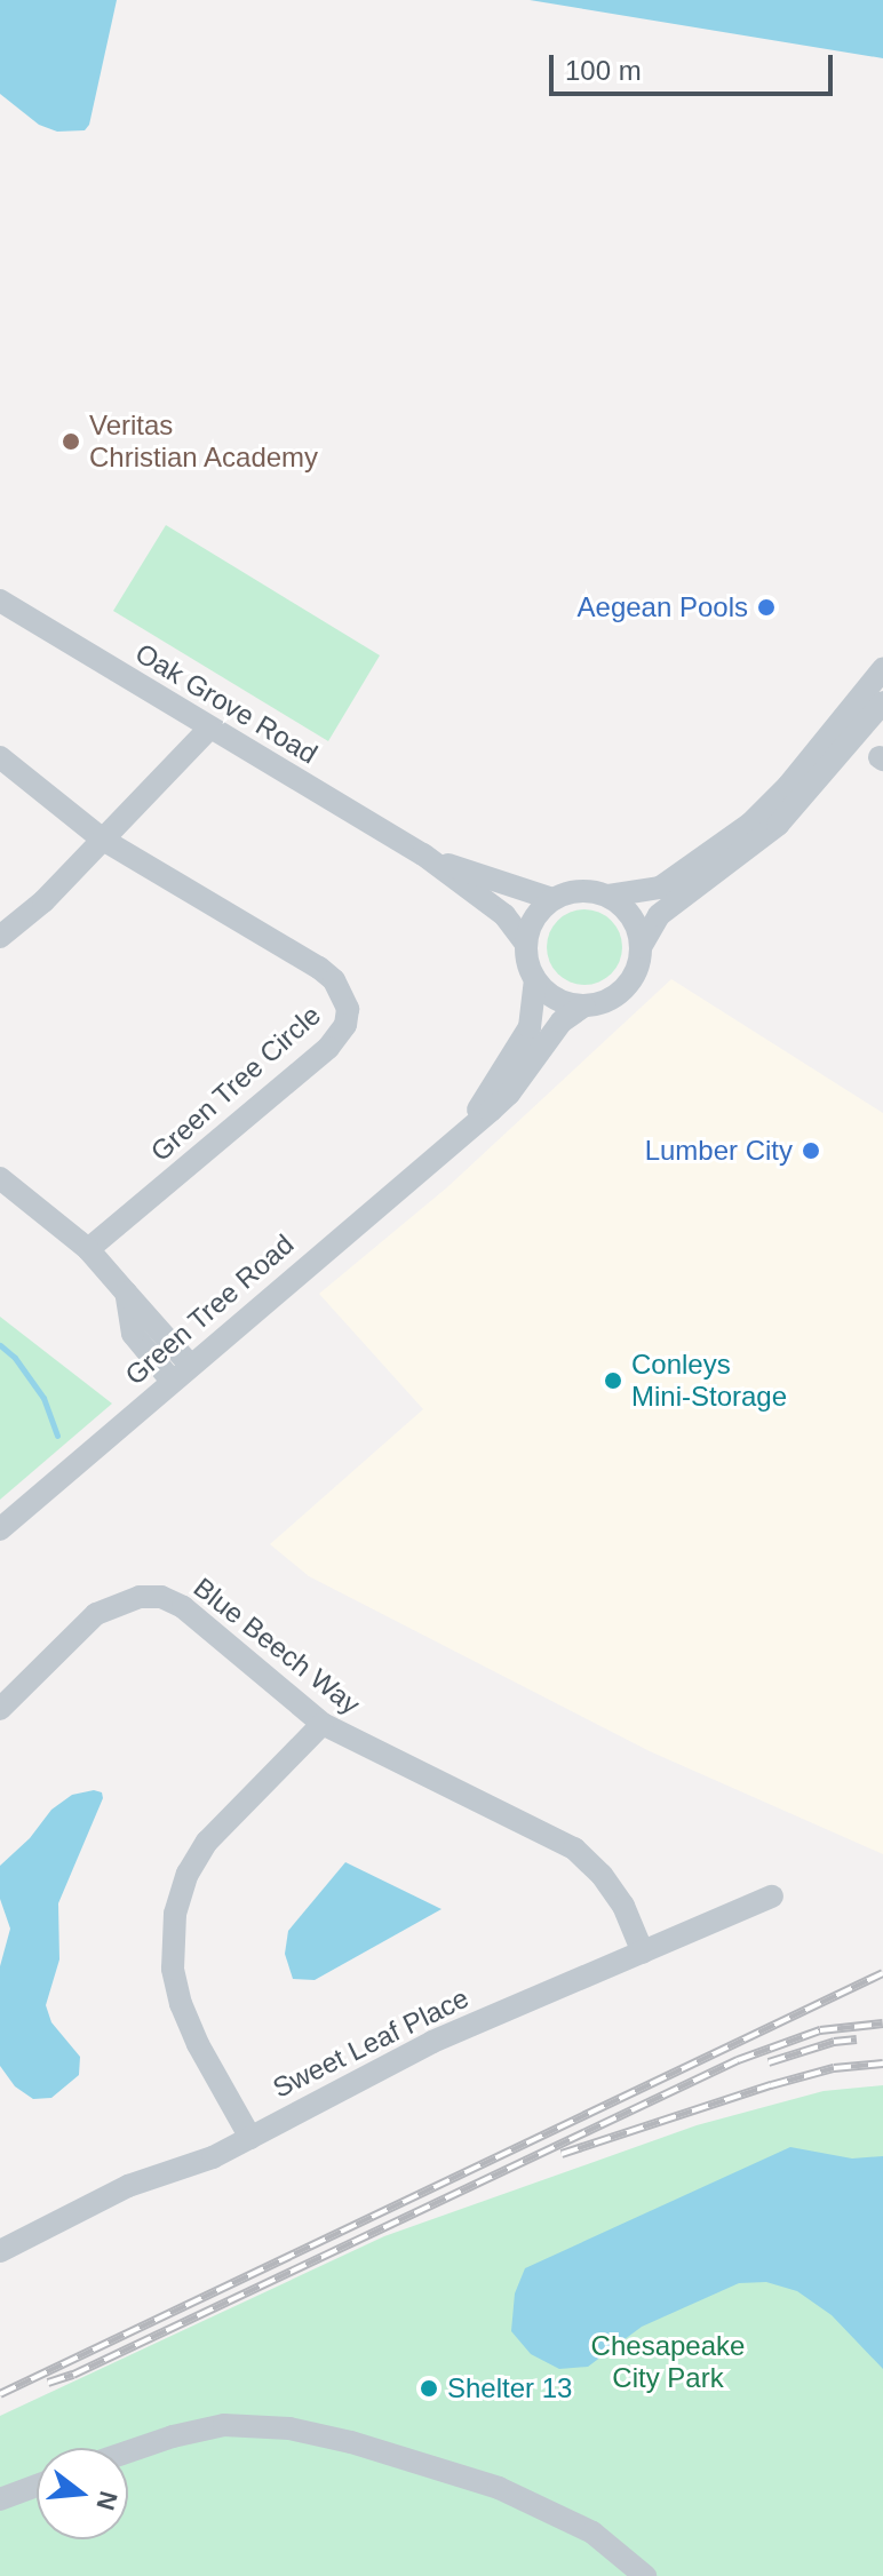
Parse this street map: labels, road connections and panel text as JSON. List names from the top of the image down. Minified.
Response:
{"streets":{"street":["Oak Grove Road","Green Tree Circle","Green Tree Road","Blue Beech Way","Sweet Leaf Place"]},"crossings":[["Oak Grove Road","Green Tree Road"],["Blue Beech Way","Sweet Leaf Place"]],"parks":["Chesapeake City Park"],"places":["Veritas Christian Academy","Aegean Pools","Lumber City","Conleys Mini-Storage","Shelter 13"],"scale_bar":"100 m","north":"right"}
